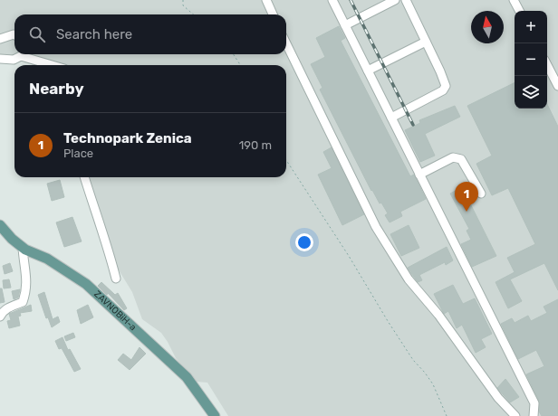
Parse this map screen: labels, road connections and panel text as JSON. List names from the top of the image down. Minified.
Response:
{"streets":{"main road":["ZAVNOBiH-a"]},"north":"top","page":{"map_buttons":["+","−"],"search":"Search here","heading":"Nearby","list":[{"mark":"1","name":"Technopark Zenica","note":"Place","value":"190 m"}],"pins":"1"}}
